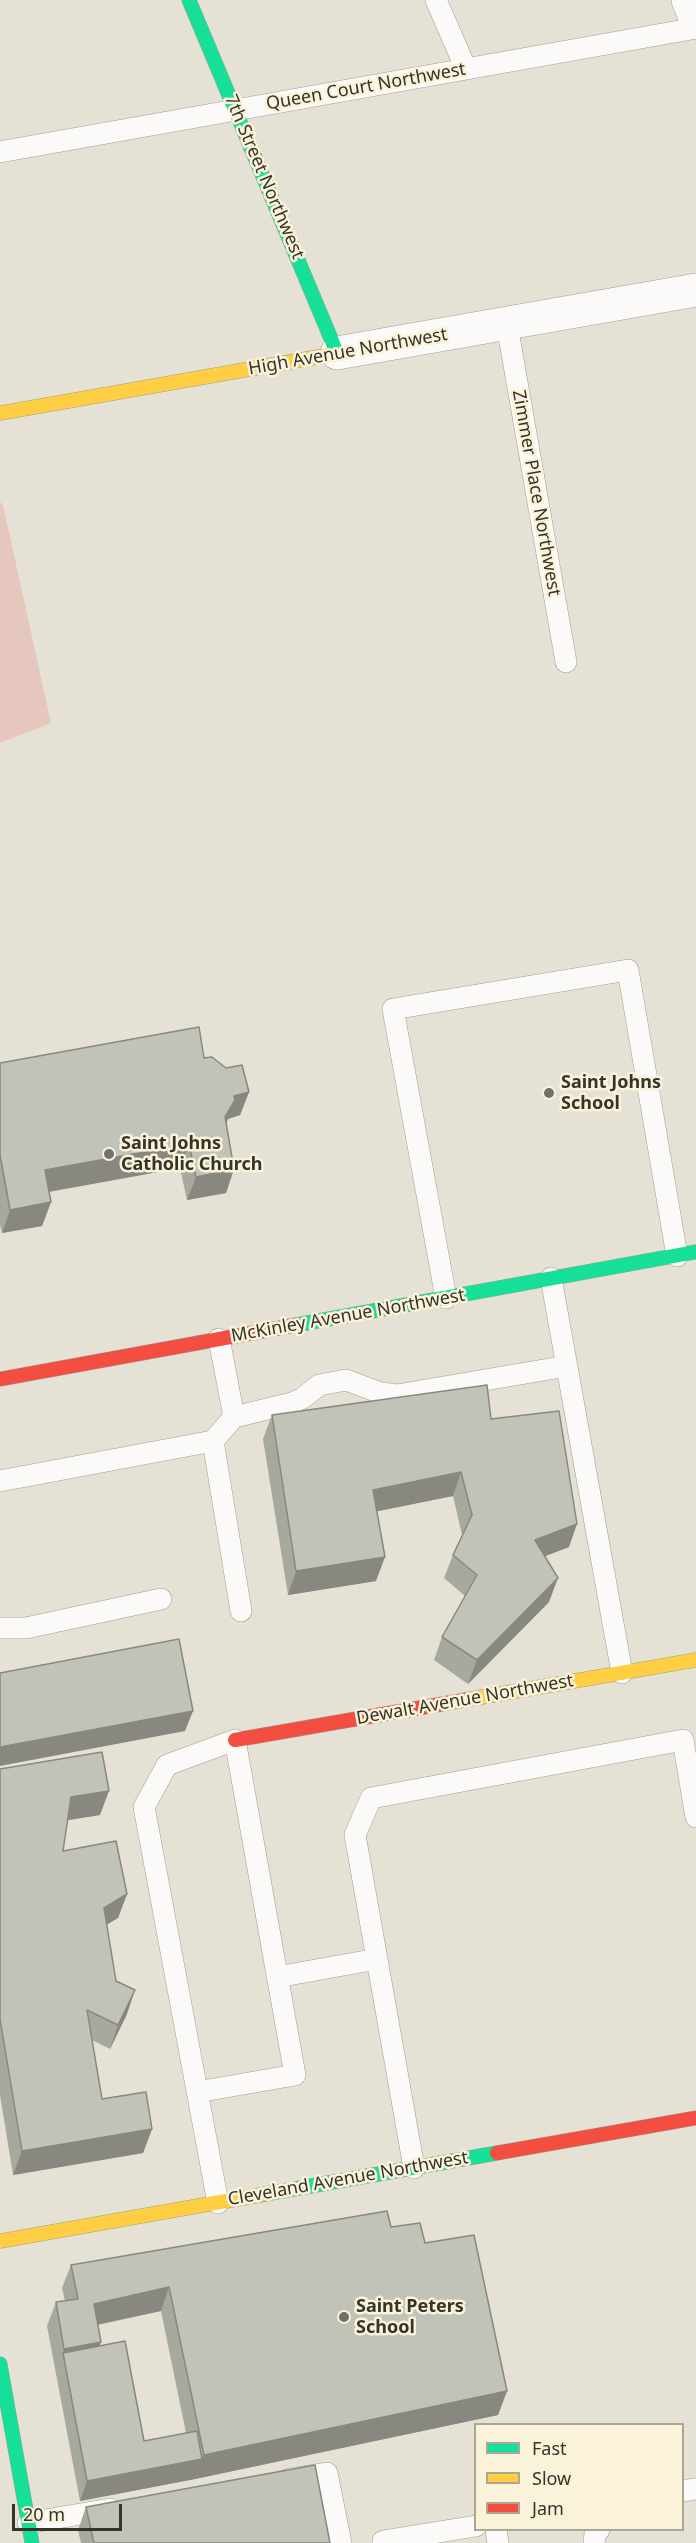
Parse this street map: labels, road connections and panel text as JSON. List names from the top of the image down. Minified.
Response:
{"streets":{"main road":["7th Street Northwest","High Avenue Northwest","McKinley Avenue Northwest","Dewalt Avenue Northwest","Cleveland Avenue Northwest"],"lane":["Queen Court Northwest","Zimmer Place Northwest"]},"crossings":[["Queen Court Northwest","7th Street Northwest"],["7th Street Northwest","High Avenue Northwest"],["High Avenue Northwest","Zimmer Place Northwest"]],"places":["Saint Johns School","Saint Johns Catholic Church","Saint Peters School"],"legend":["Fast","Slow","Jam"],"scale_bar":"20 m"}
